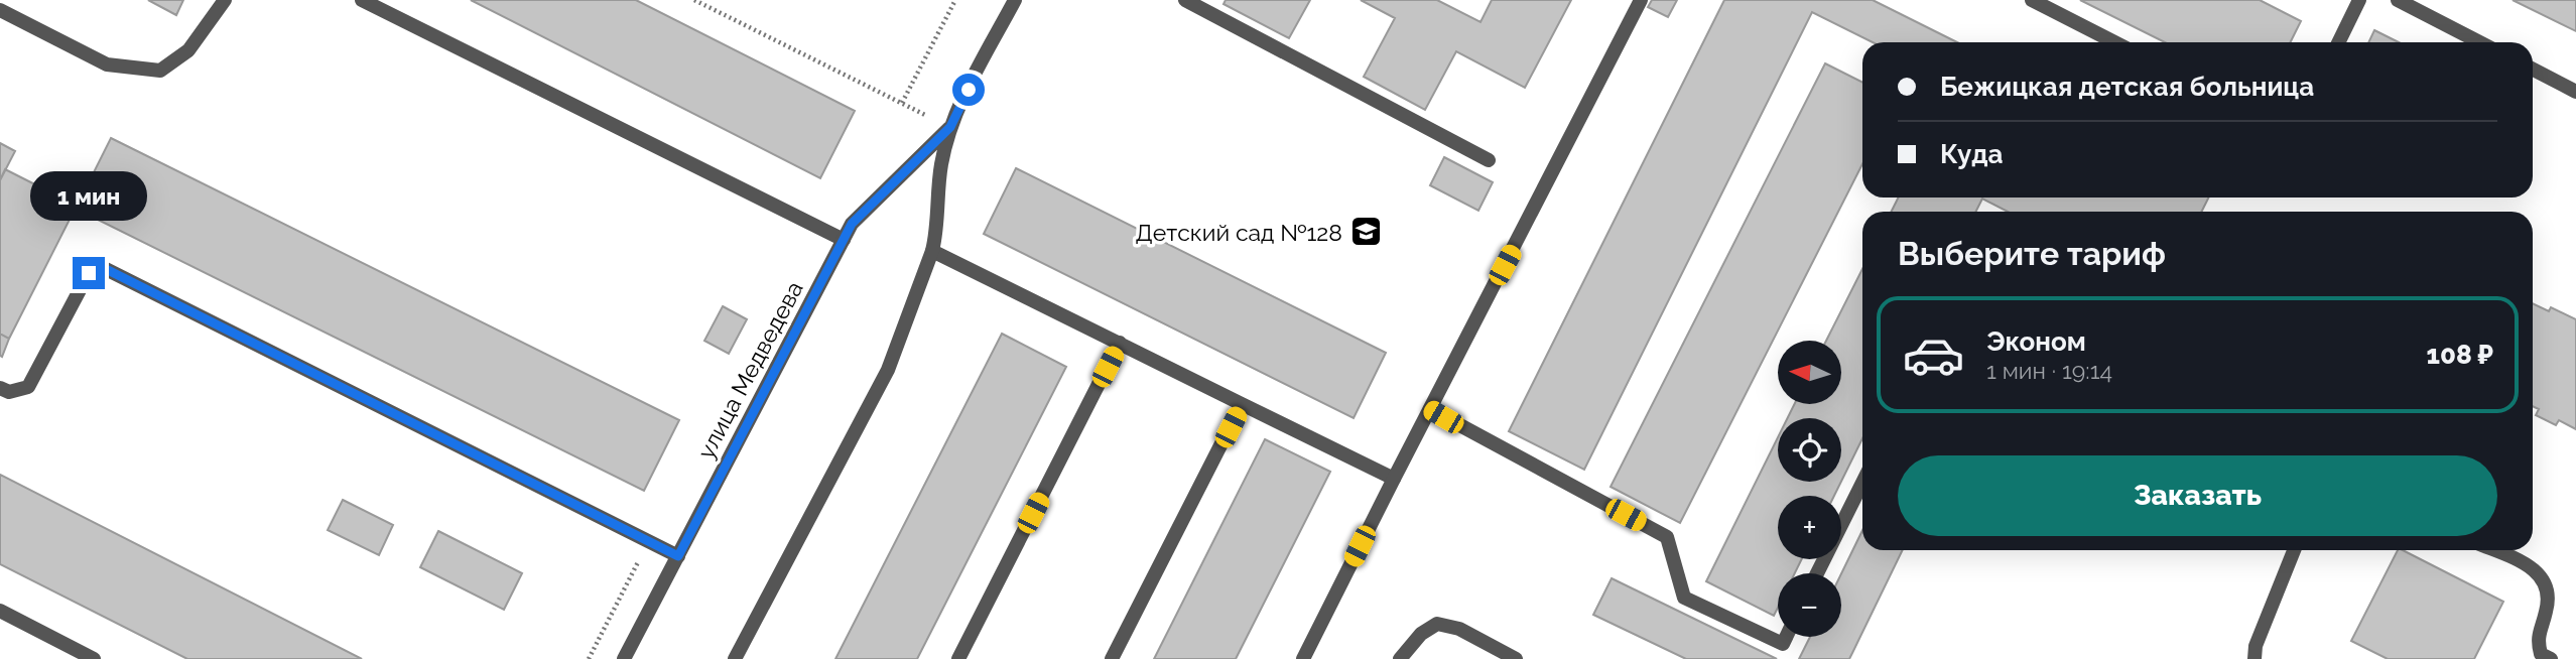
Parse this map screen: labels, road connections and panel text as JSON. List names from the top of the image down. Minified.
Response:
{"streets":{"street":["улица Медведева"]},"places":{"school or university":["Детский сад №128"]},"north":"left","page":{"banner":["Бежицкая детская больница","Куда"],"bubble":"1 мин","heading":"Выберите тариф","list":[{"name":"Эконом","note":"1 мин · 19:14","value":"108 ₽"}],"map_buttons":["+","−"],"buttons":"Заказать"}}
